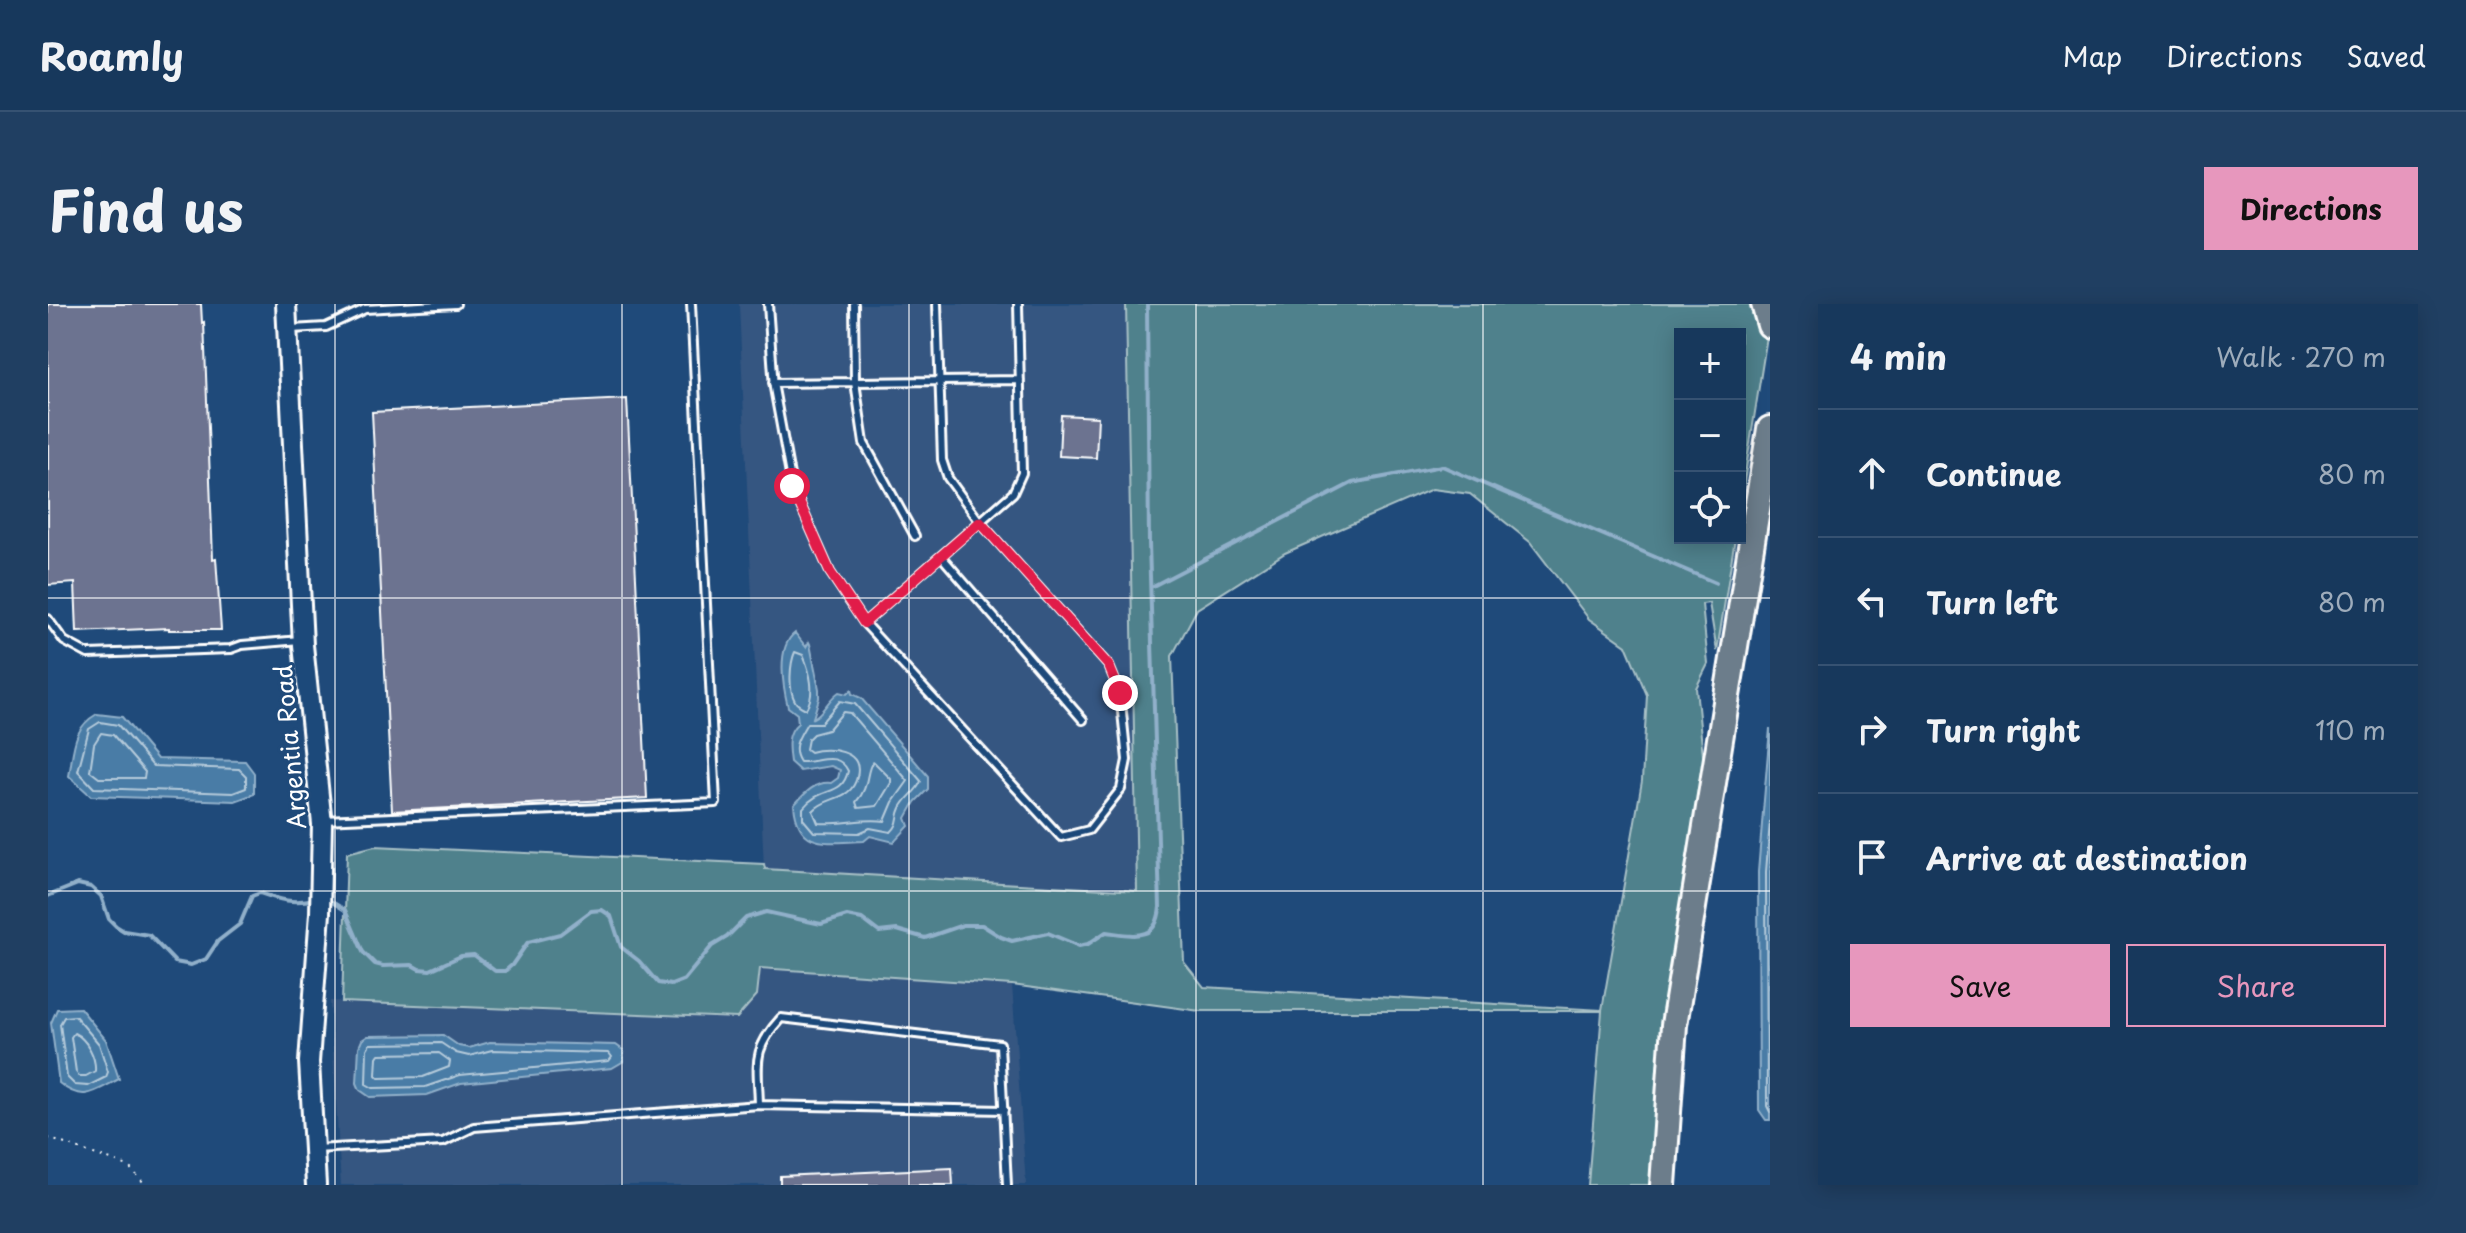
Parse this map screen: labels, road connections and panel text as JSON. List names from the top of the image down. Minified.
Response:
{"streets":{"street":["Argentia Road"]},"page":{"header":"Roamly","nav":["Map","Directions","Saved"],"title":"Find us","buttons":["Directions",["Save","Share"]],"heading":["4 min","Walk · 270 m"],"map_buttons":["+","−"],"list":[["Continue","80 m"],["Turn left","80 m"],["Turn right","110 m"],"Arrive at destination"]}}
